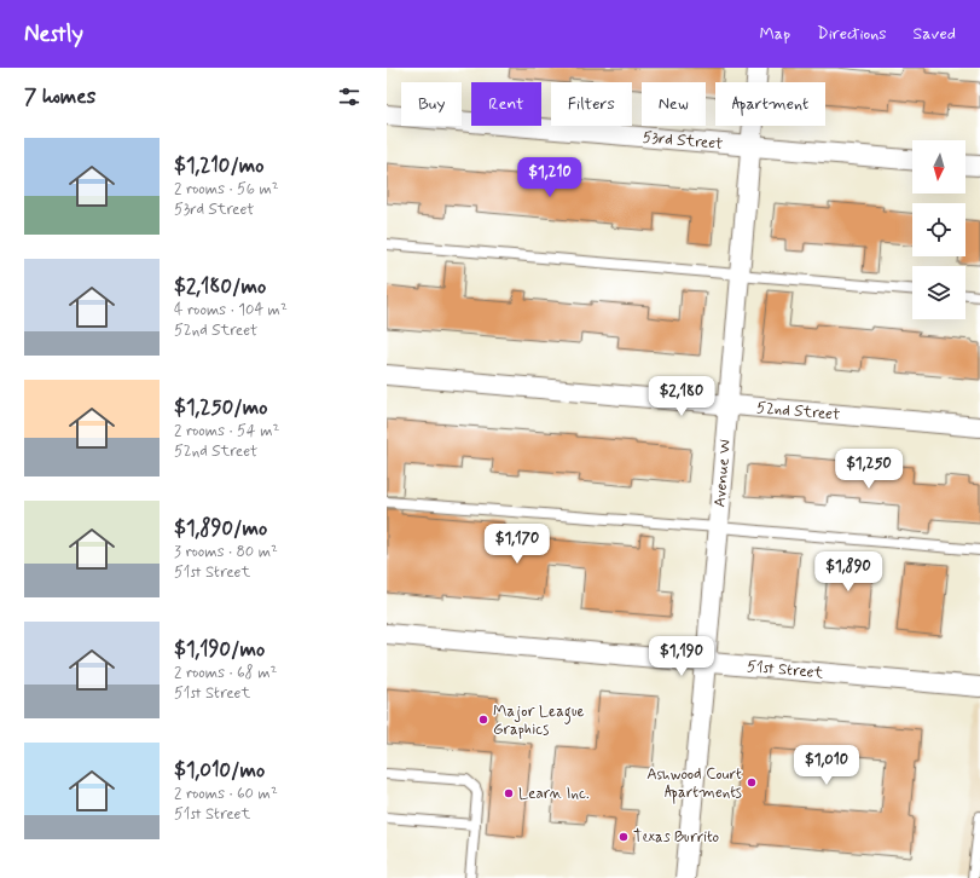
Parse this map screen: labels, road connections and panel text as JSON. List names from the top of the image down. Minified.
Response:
{"streets":{"street":["53rd Street","52nd Street","Avenue W","51st Street"]},"crossings":[["53rd Street","Avenue W"],["52nd Street","Avenue W"],["Avenue W","51st Street"]],"places":["Major League Graphics","Ashwood Court Apartments","Learn Inc.","Texas Burrito"],"north":"bottom","page":{"header":"Nestly","nav":["Map","Directions","Saved"],"heading":"7 homes","chip":["Buy","Rent","Filters","New","Apartment"],"list":[{"name":"$1,210/mo","note":"2 rooms · 56 m² · 53rd Street"},{"name":"$2,180/mo","note":"4 rooms · 104 m² · 52nd Street"},{"name":"$1,250/mo","note":"2 rooms · 54 m² · 52nd Street"},{"name":"$1,890/mo","note":"3 rooms · 80 m² · 51st Street"},{"name":"$1,190/mo","note":"2 rooms · 68 m² · 51st Street"},{"name":"$1,010/mo","note":"2 rooms · 60 m² · 51st Street"}],"price":["$1,210","$2,180","$1,250","$1,170","$1,890","$1,190","$1,010"]}}
